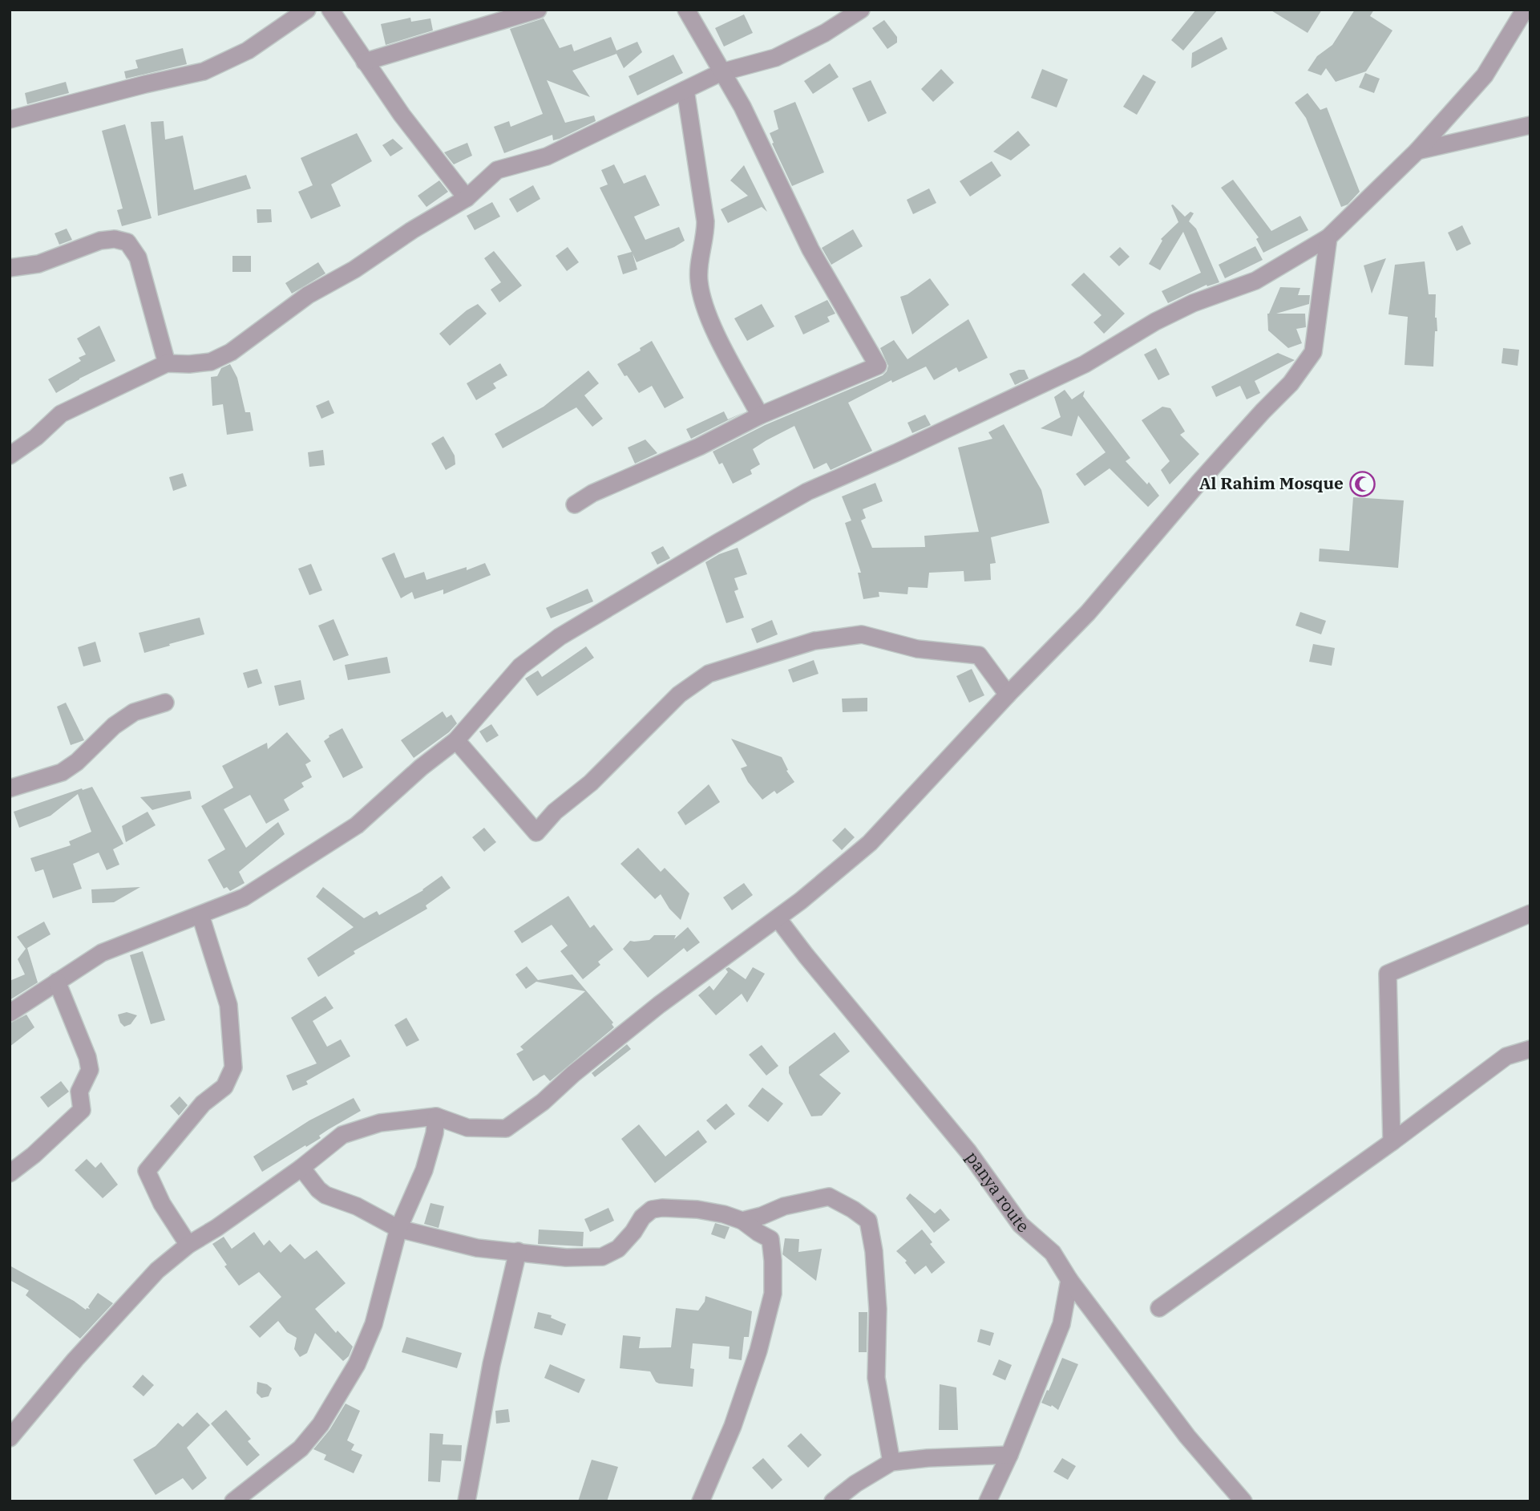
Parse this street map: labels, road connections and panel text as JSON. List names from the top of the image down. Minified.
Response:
{"streets":{"street":["panya route"]},"places":{"mosque":["Al Rahim Mosque"]}}
